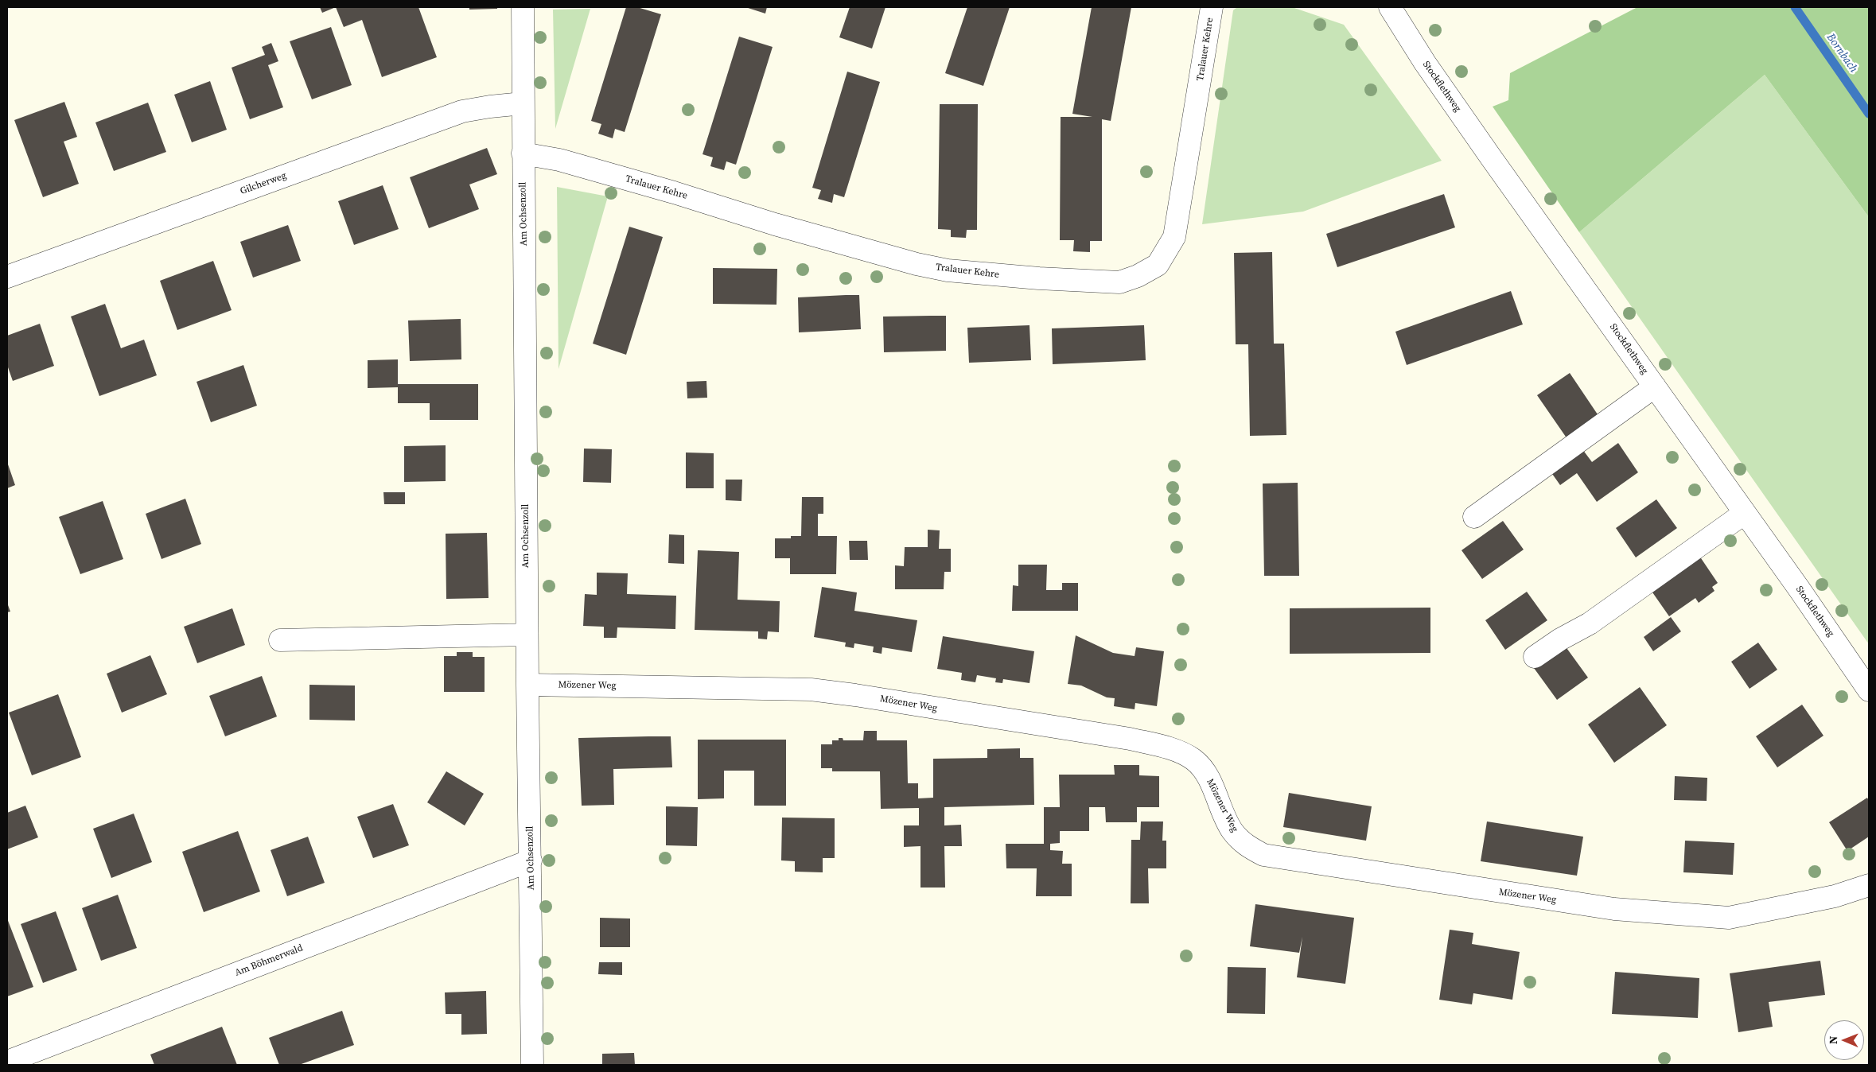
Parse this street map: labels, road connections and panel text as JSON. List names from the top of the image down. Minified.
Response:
{"streets":{"street":["Tralauer Kehre","Stockflethweg","Gilcherweg","Am Ochsenzoll","Mözener Weg","Am Böhmerwald"]},"crossings":[["Tralauer Kehre","Am Ochsenzoll"],["Gilcherweg","Am Ochsenzoll"],["Am Ochsenzoll","Mözener Weg"],["Am Ochsenzoll","Am Böhmerwald"]],"water":["Bornbach"],"north":"left"}
